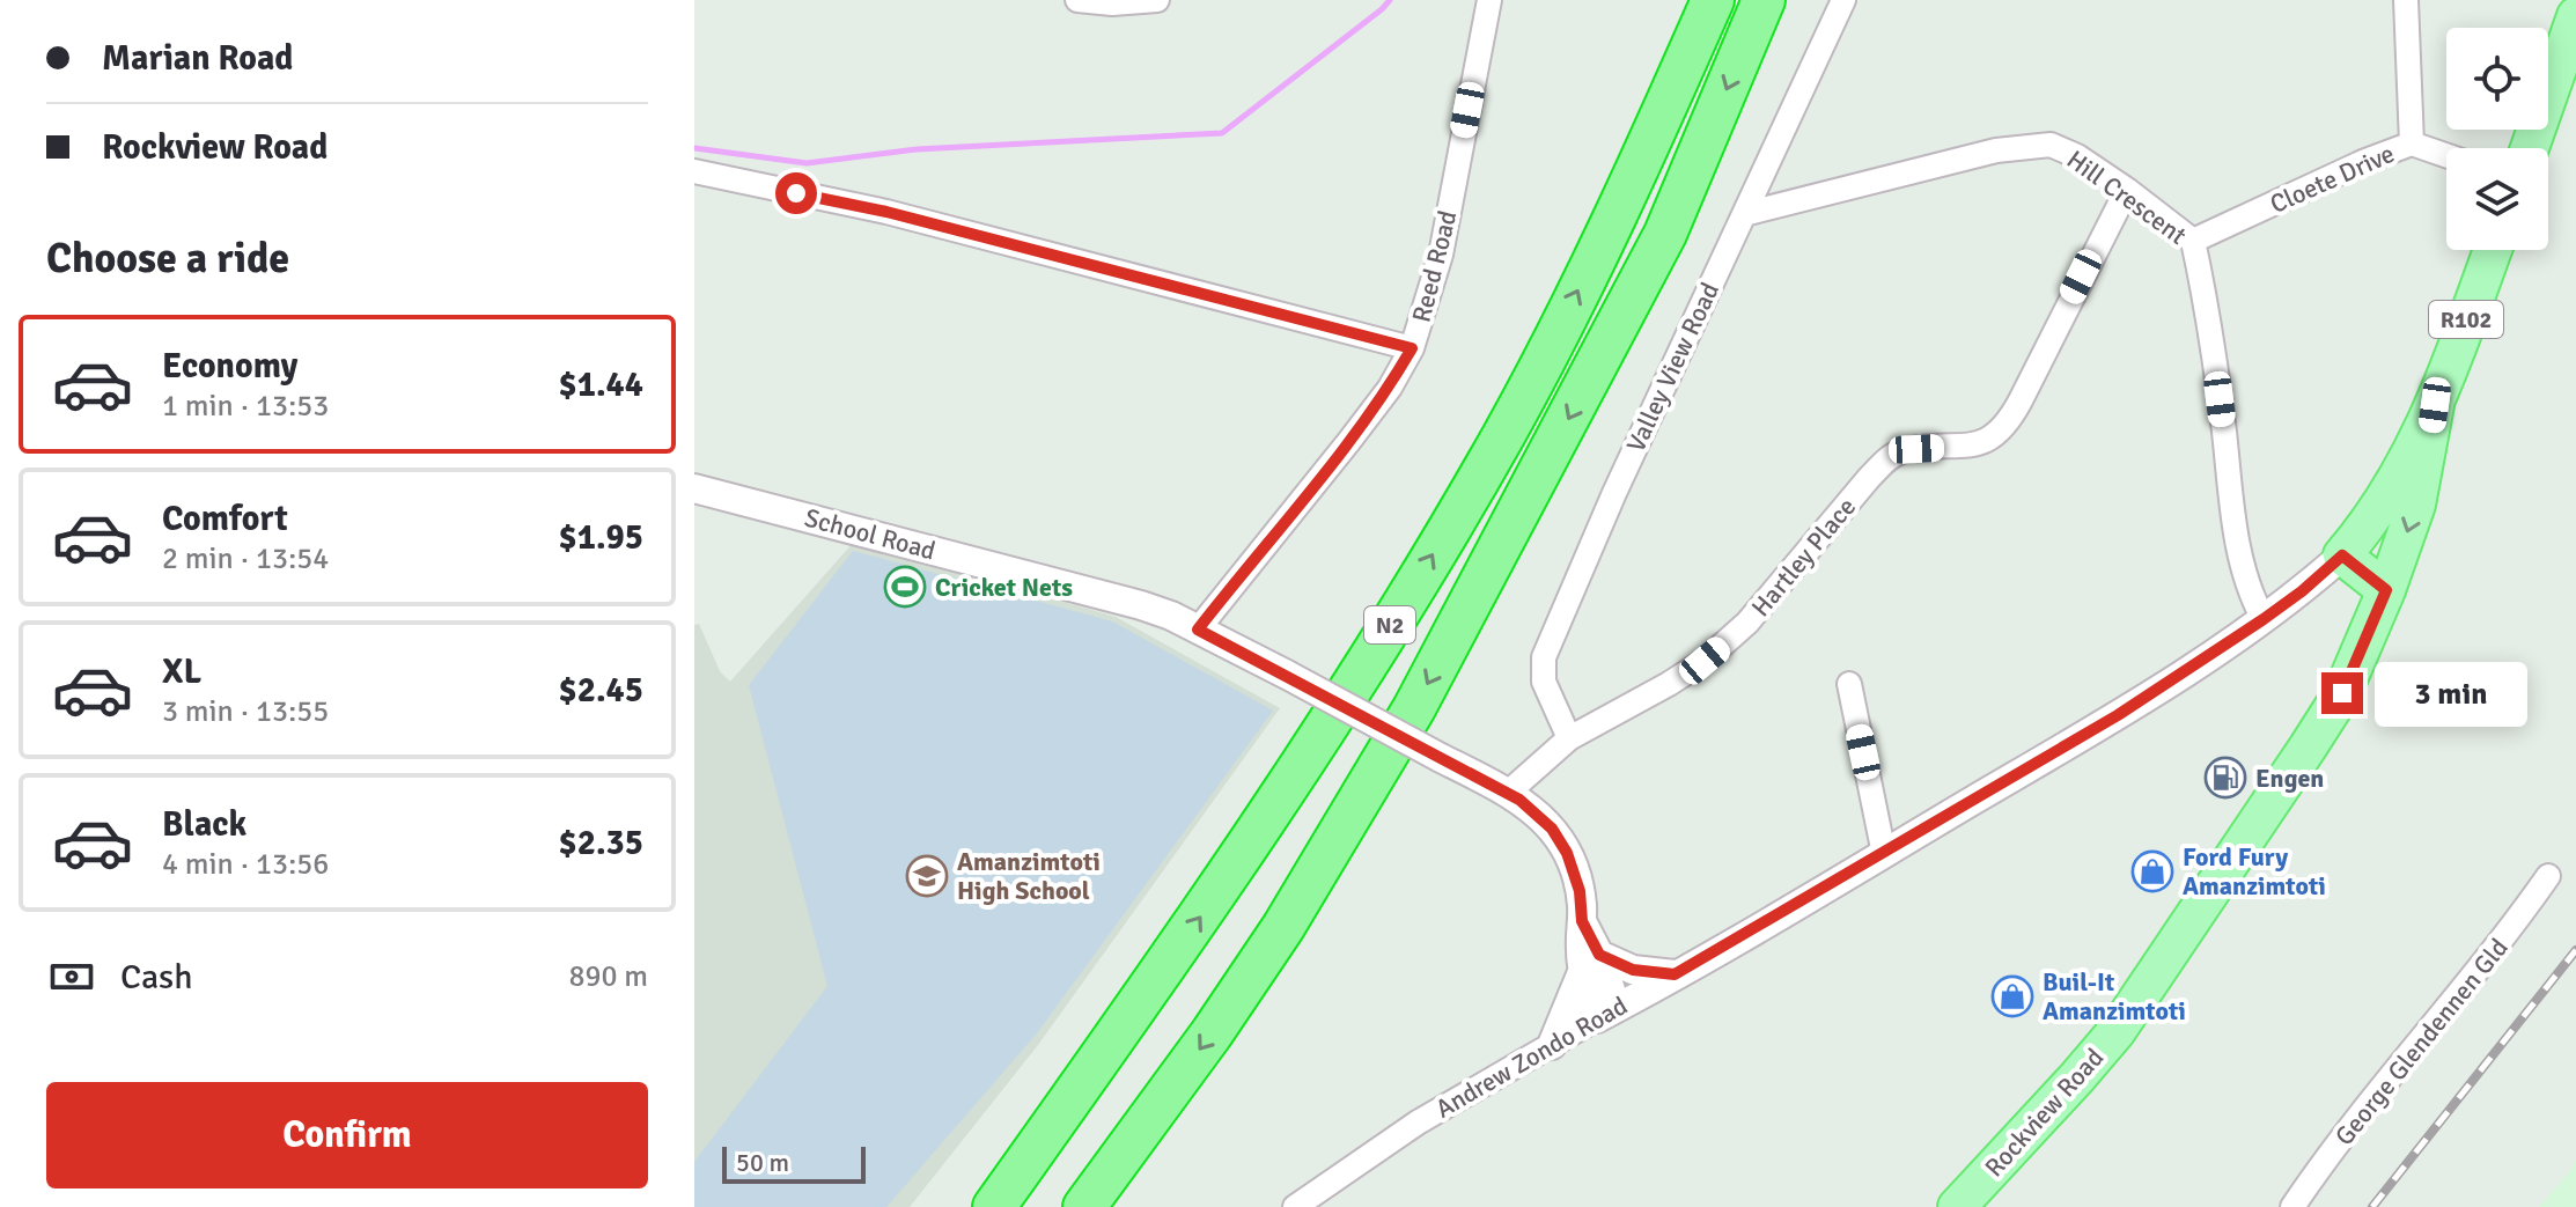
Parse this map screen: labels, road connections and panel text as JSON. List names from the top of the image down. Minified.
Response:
{"streets":{"highway":["N2"],"main road":["R102","Andrew Zondo Road","Rockview Road"],"street":["Cloete Drive","Hill Crescent","Reed Road","Valley View Road","School Road","Hartley Place","George Glendennen Gld"]},"crossings":[["Cloete Drive","Hill Crescent"],["Hill Crescent","Valley View Road"],["Hill Crescent","Hartley Place"],["Hill Crescent","Andrew Zondo Road"],["Reed Road","School Road"],["Valley View Road","Hartley Place"],["School Road","Hartley Place"],["School Road","Andrew Zondo Road"],["Andrew Zondo Road","Rockview Road"]],"places":{"sports":["Cricket Nets"],"fuel station":["Engen"],"shop":["Ford Fury Amanzimtoti","Buil-It Amanzimtoti"],"school or university":["Amanzimtoti High School"]},"scale_bar":"50 m","page":{"banner":["Marian Road","Rockview Road"],"heading":"Choose a ride","list":[{"name":"Economy","note":"1 min · 13:53","value":"$1.44"},{"name":"Comfort","note":"2 min · 13:54","value":"$1.95"},{"name":"XL","note":"3 min · 13:55","value":"$2.45"},{"name":"Black","note":"4 min · 13:56","value":"$2.35"}],"bubble":"3 min","pay":["Cash","890 m"],"buttons":"Confirm","scale":"50 m"}}
